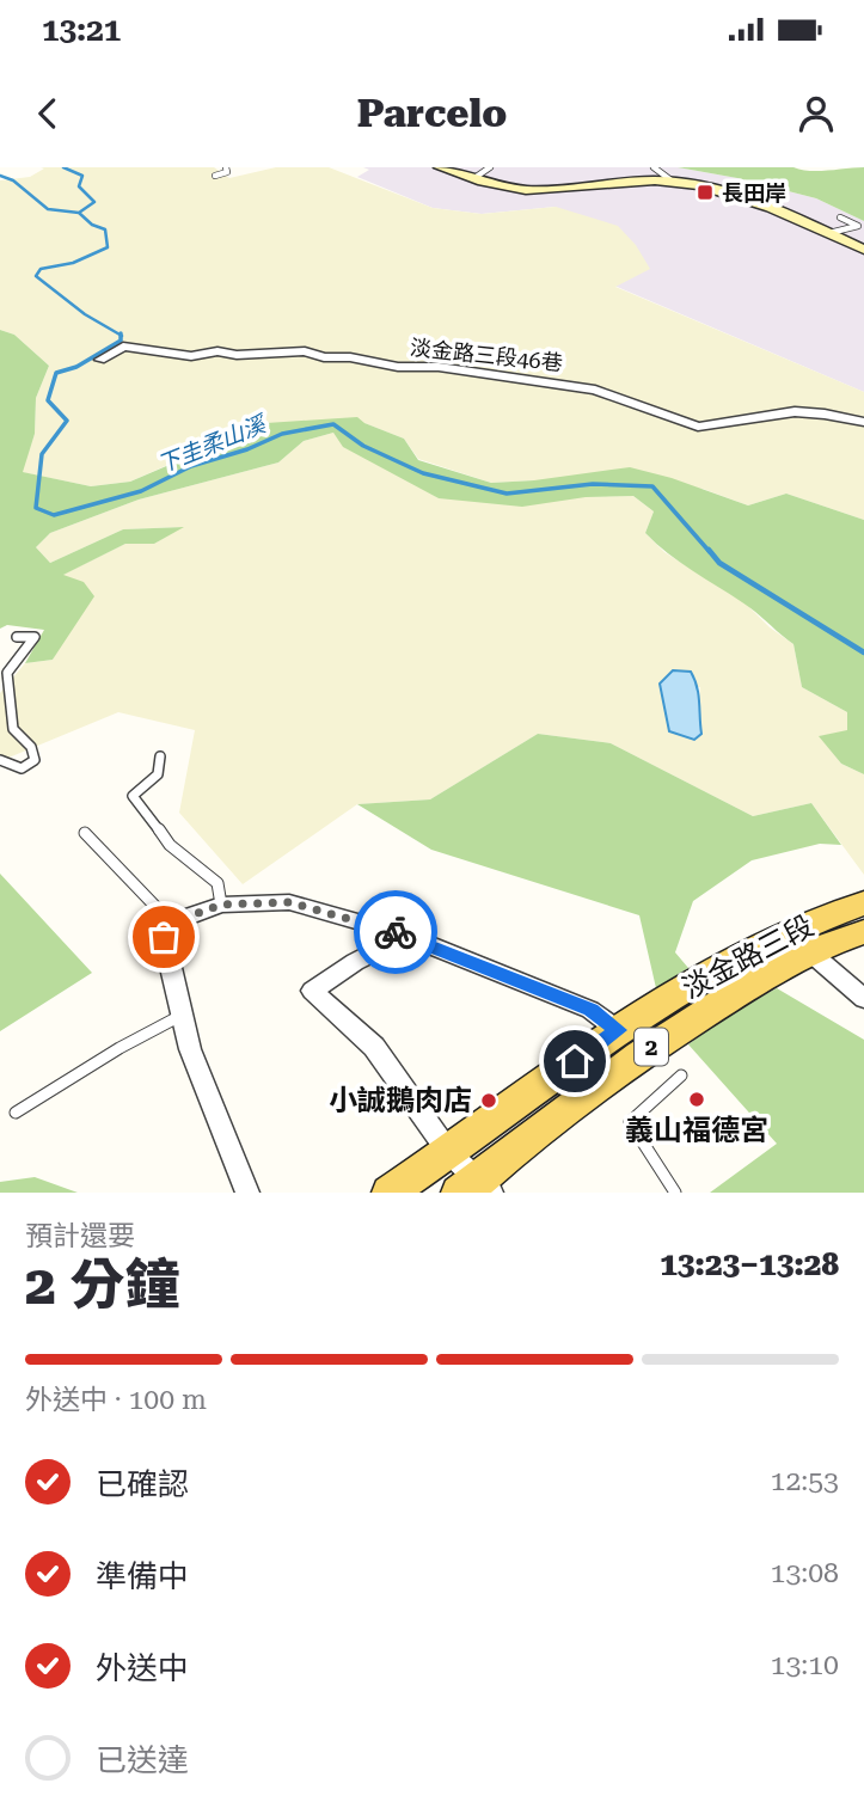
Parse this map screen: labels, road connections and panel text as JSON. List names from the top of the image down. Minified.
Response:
{"streets":{"main road":["淡金路三段","2"],"street":["淡金路三段46巷"]},"water":["下圭柔山溪"],"places":{"transit":["長田岸"],"other":["義山福德宮","小誠鵝肉店"]},"page":{"status":"13:21","header":"Parcelo","heading":["2 分鐘","預計還要","13:23–13:28"],"bar":"外送中 · 100 m","list":[["已確認","12:53"],["準備中","13:08"],["外送中","13:10"],"已送達"]}}
